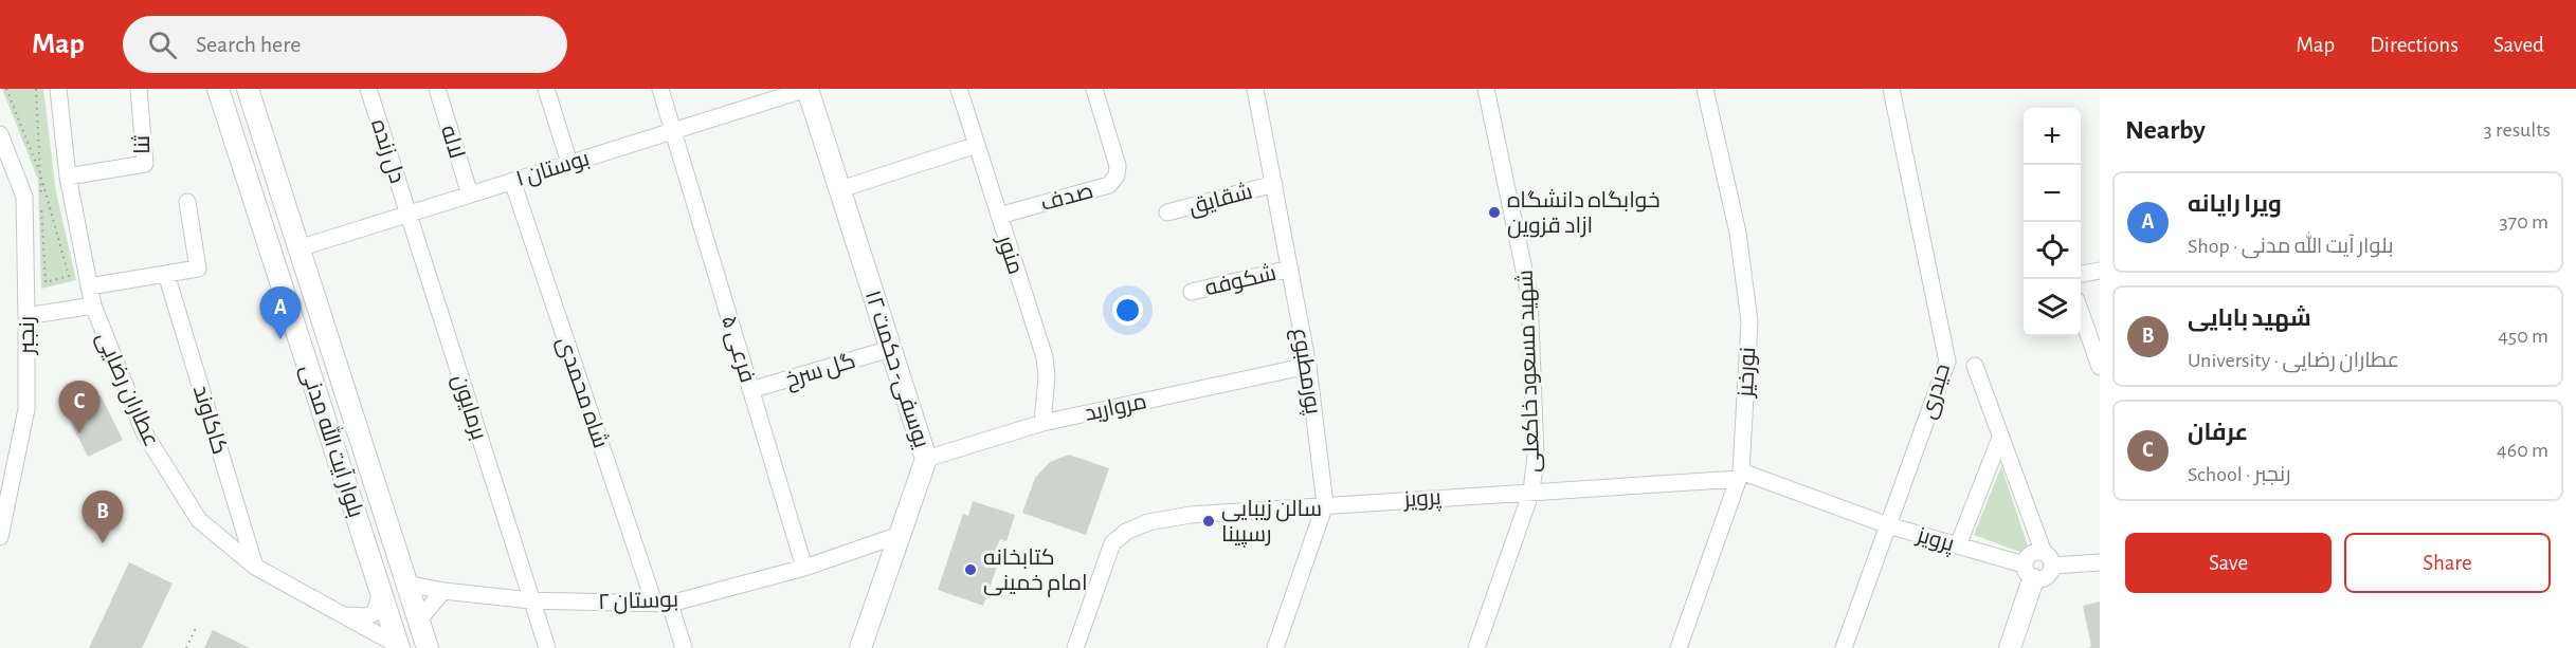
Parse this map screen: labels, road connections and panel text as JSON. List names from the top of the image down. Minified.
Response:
{"streets":{"street":["لاله","ثنا","دل زنده","بوستان ۱","صدف","شقایق","منور","شکوفه","رنجبر","فرعی ۵","یوسفی- حکمت ۱۲","گل سرخ","پورمطبوع","شهید مسعود خاکعلی","نورخیز","عطاران رضایی","حیدری","شاه محمدی","برمایون","مروارید","کاکاوند","بلوار آیت الله مدنی","پرویز","بوستان ۲"]},"crossings":[["لاله","بوستان ۱"],["ثنا","عطاران رضایی"],["دل زنده","بوستان ۱"],["دل زنده","برمایون"],["بوستان ۱","فرعی ۵"],["بوستان ۱","یوسفی- حکمت ۱۲"],["بوستان ۱","شاه محمدی"],["بوستان ۱","برمایون"],["بوستان ۱","بلوار آیت الله مدنی"],["صدف","منور"],["شقایق","پورمطبوع"],["منور","مروارید"],["شکوفه","پورمطبوع"],["فرعی ۵","گل سرخ"],["فرعی ۵","بوستان ۲"],["یوسفی- حکمت ۱۲","گل سرخ"],["یوسفی- حکمت ۱۲","مروارید"],["یوسفی- حکمت ۱۲","بوستان ۲"],["پورمطبوع","مروارید"],["پورمطبوع","پرویز"],["شهید مسعود خاکعلی","پرویز"],["نورخیز","پرویز"],["عطاران رضایی","کاکاوند"],["عطاران رضایی","بلوار آیت الله مدنی"],["حیدری","پرویز"],["شاه محمدی","بوستان ۲"],["برمایون","بوستان ۲"],["بلوار آیت الله مدنی","بوستان ۲"]],"places":["خوابگاه دانشگاه ازاد قزوین","سالن زیبایی رسپینا","کتابخانه امام خمینی"],"page":{"header":"Map","search":"Search here","nav":["Map","Directions","Saved"],"heading":["Nearby","3 results"],"map_buttons":["+","−"],"list":[{"mark":"A","name":"ویرا رایانه","note":"Shop · بلوار آیت الله مدنی","value":"370 m"},{"mark":"B","name":"شهید بابایی","note":"University · عطاران رضایی","value":"450 m"},{"mark":"C","name":"عرفان","note":"School · رنجبر","value":"460 m"}],"pins":["A","C","B"],"buttons":["Save","Share"]}}
